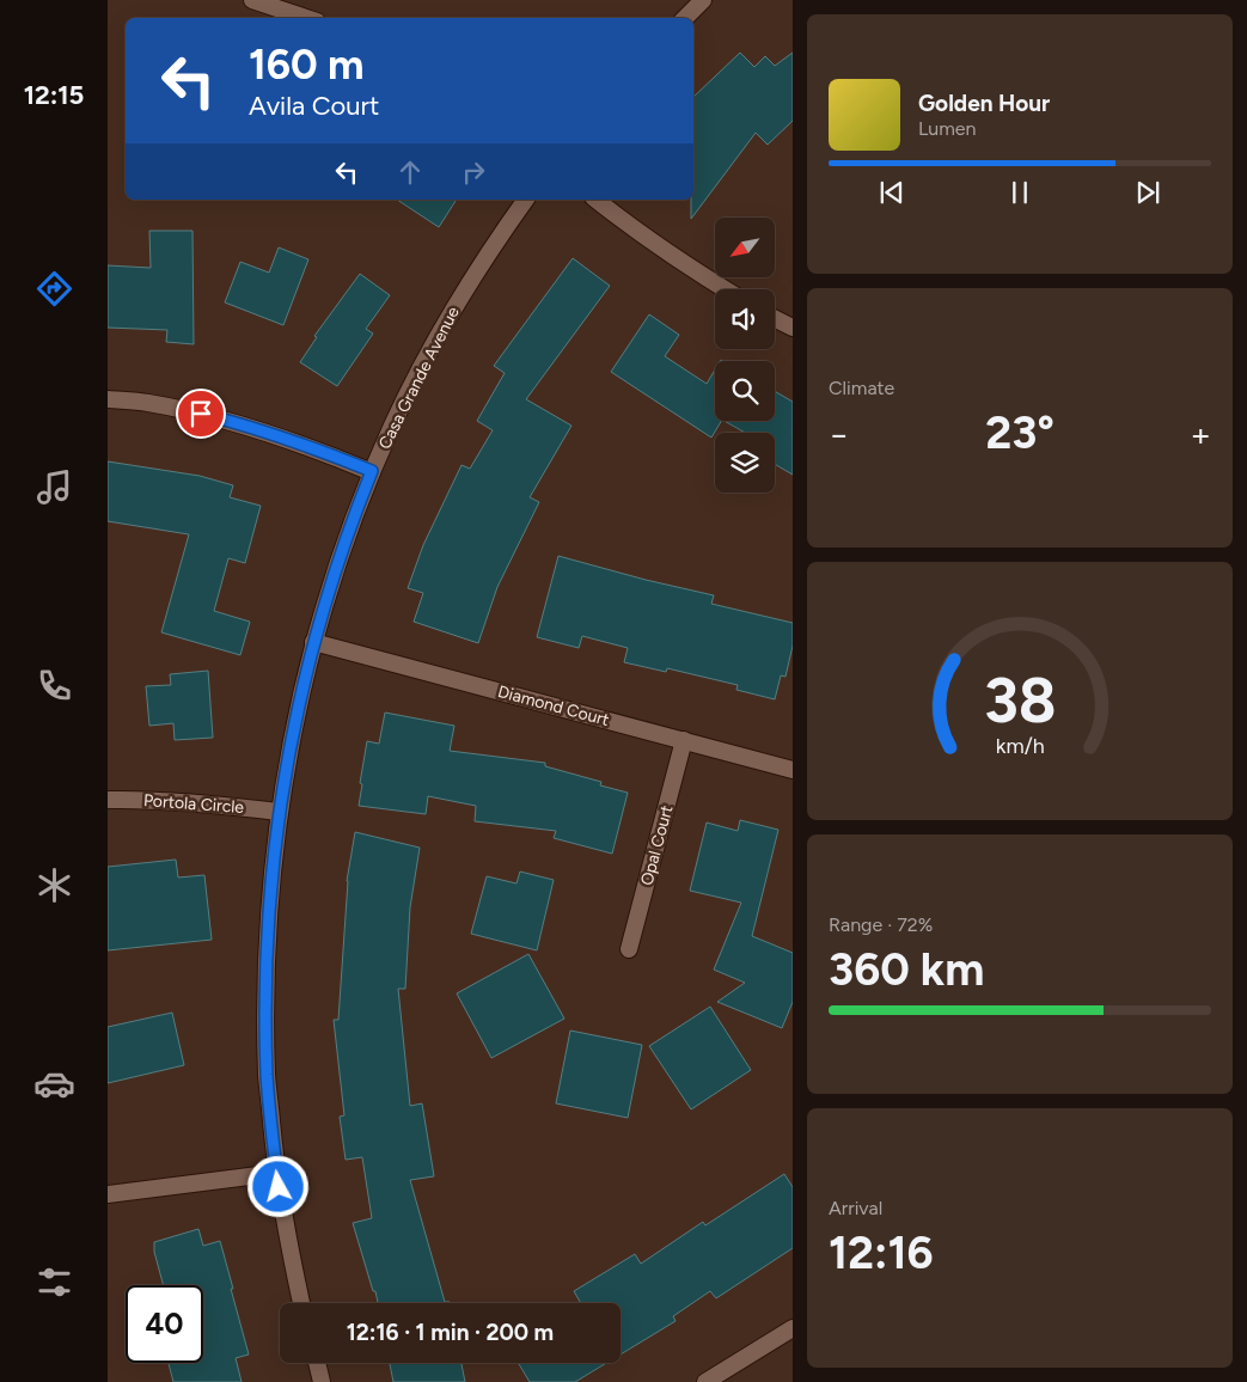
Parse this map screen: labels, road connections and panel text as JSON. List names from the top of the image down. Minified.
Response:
{"streets":{"street":["Casa Grande Avenue","Diamond Court","Portola Circle","Opal Court"]},"crossings":[["Casa Grande Avenue","Diamond Court"],["Casa Grande Avenue","Portola Circle"],["Diamond Court","Opal Court"]],"north":"bottom left","page":{"tabs":"12:15","turn":["160 m","Avila Court"],"song":["Golden Hour","Lumen"],"tile":["Climate",["Range · 72%","360 km"],["Arrival","12:16"]],"heat":["−","23°","+"],"limit":"40","trip":"12:16 · 1 min · 200 m","gauge":["38","km/h"]}}
